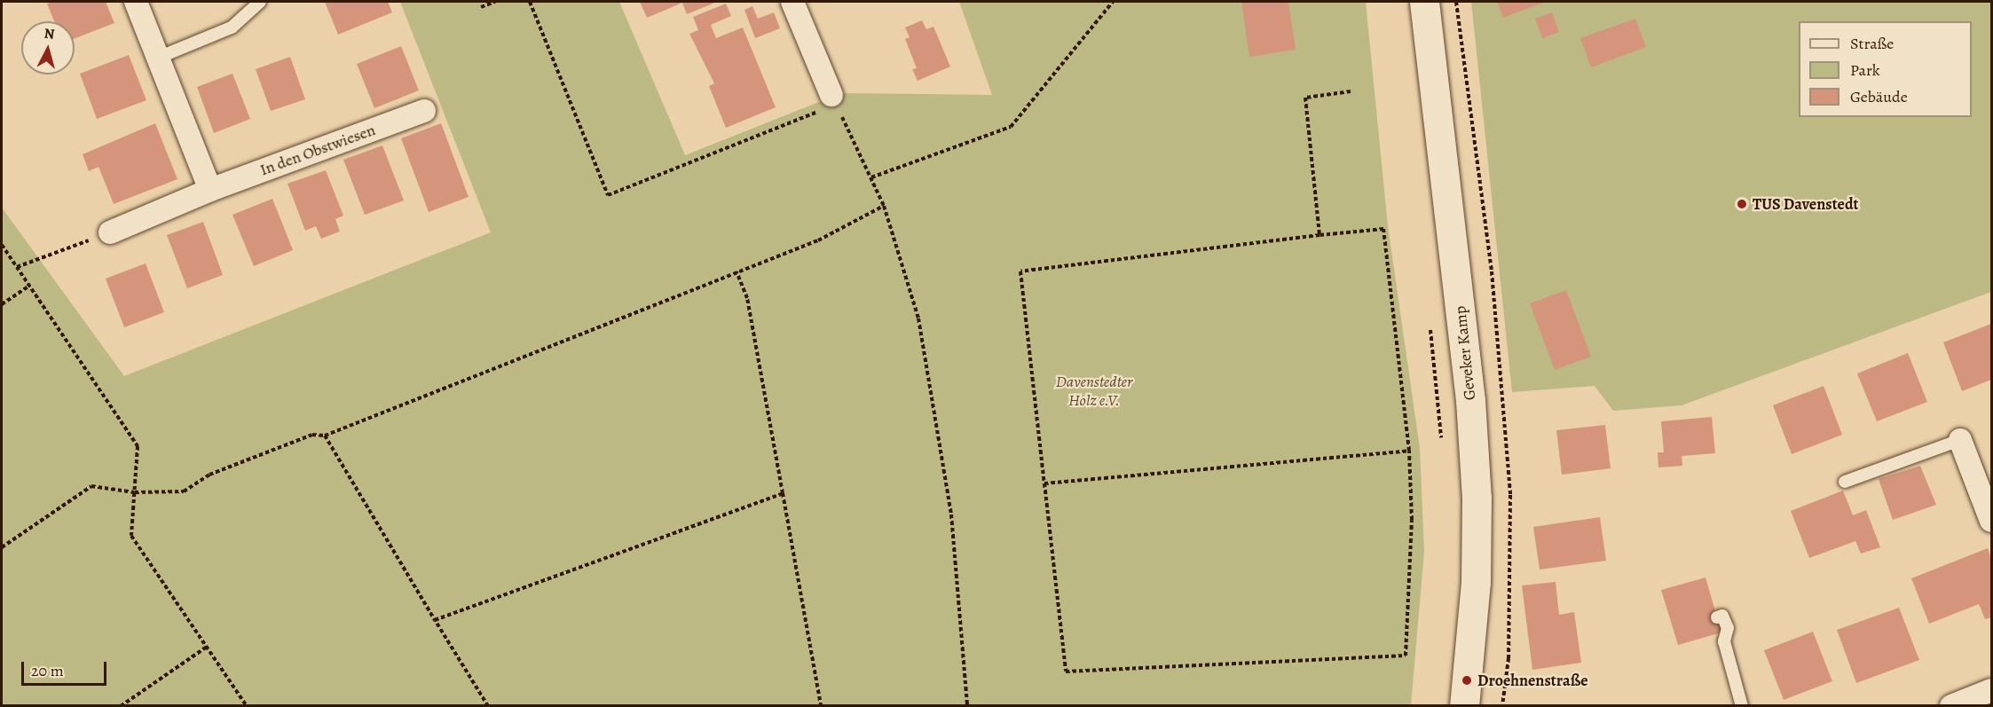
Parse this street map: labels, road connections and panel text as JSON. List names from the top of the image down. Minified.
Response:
{"streets":{"street":["In den Obstwiesen","Geveker Kamp"]},"parks":["Davenstedter Holz e.V."],"places":["TUS Davenstedt","Droehnenstraße"],"legend":["Straße","Park","Gebäude"],"scale_bar":"20 m","north":"top"}
